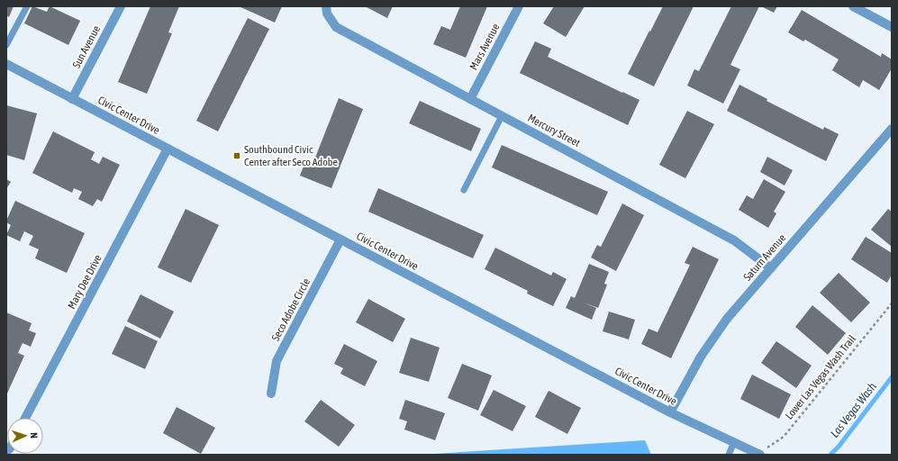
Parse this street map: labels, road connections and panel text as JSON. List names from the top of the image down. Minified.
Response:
{"streets":{"street":["Sun Avenue","Mars Avenue","Civic Center Drive","Mercury Street","Saturn Avenue","Mary Dee Drive","Seco Adobe Circle"],"path":["Lower Las Vegas Wash Trail"]},"crossings":[["Sun Avenue","Civic Center Drive"],["Mars Avenue","Mercury Street"],["Civic Center Drive","Saturn Avenue"],["Civic Center Drive","Mary Dee Drive"],["Civic Center Drive","Seco Adobe Circle"],["Civic Center Drive","Lower Las Vegas Wash Trail"],["Mercury Street","Saturn Avenue"]],"water":["Las Vegas Wash"],"places":{"transit":["Southbound Civic Center after Seco Adobe"]},"north":"right"}
